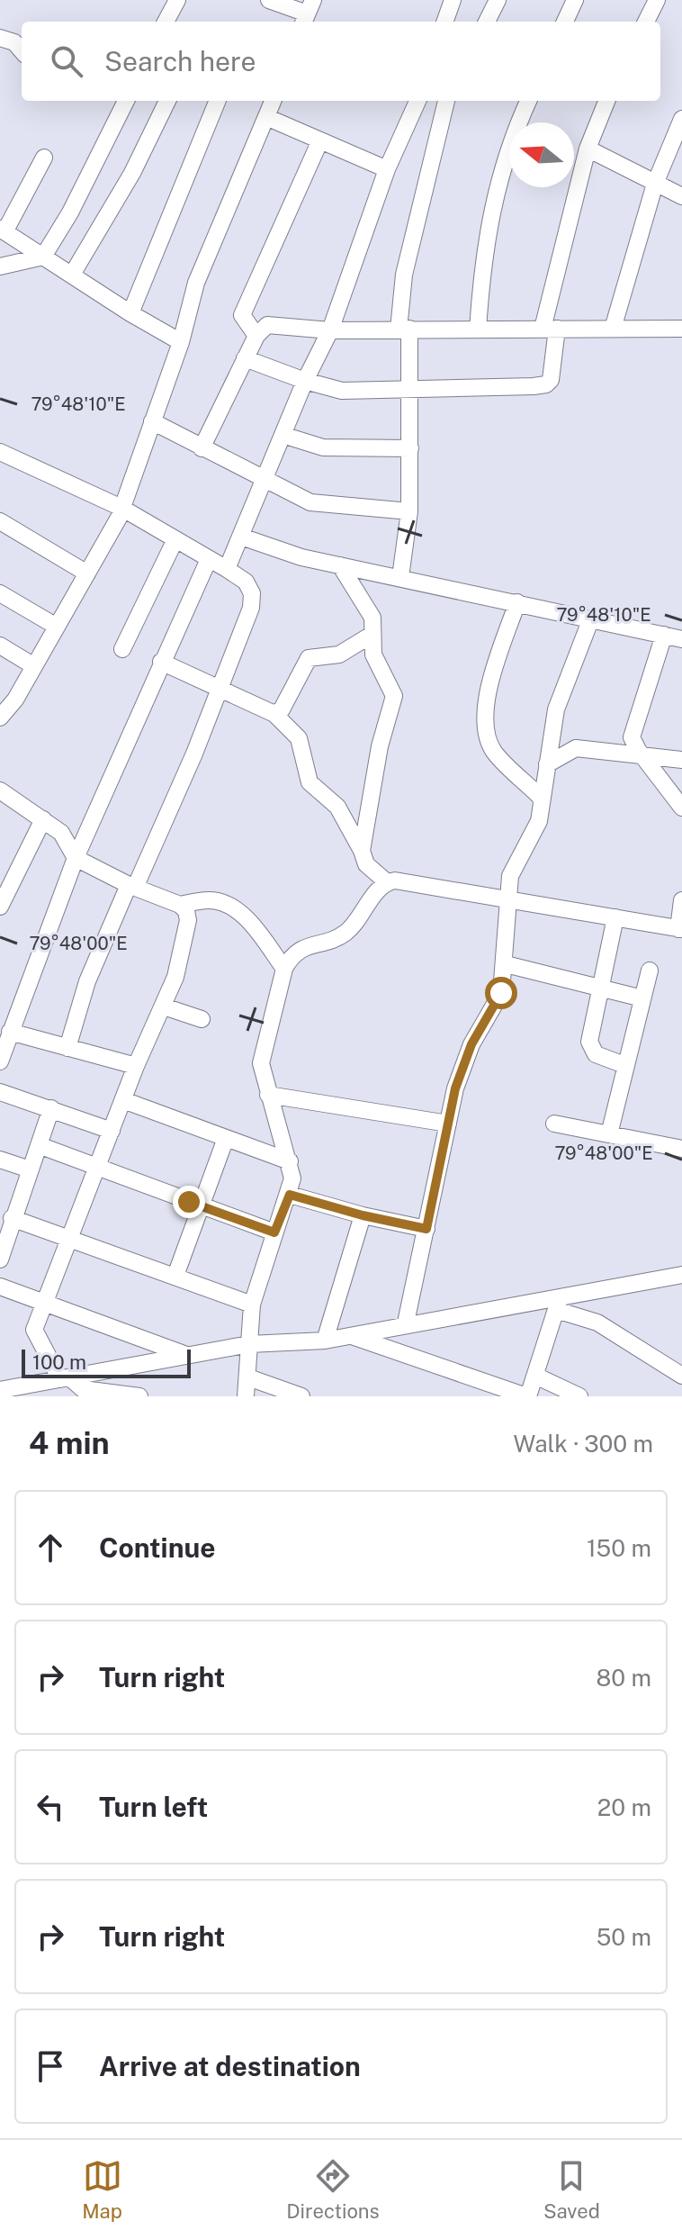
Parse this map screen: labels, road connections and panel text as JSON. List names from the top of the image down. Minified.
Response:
{"scale_bar":"100 m","north":"left","page":{"search":"Search here","scale":"100 m","heading":["4 min","Walk · 300 m"],"list":[["Continue","150 m"],["Turn right","80 m"],["Turn left","20 m"],["Turn right","50 m"],"Arrive at destination"],"nav":["Map","Directions","Saved"]},"coordinates":["79°48'10\"E","79°48'00\"E"]}
